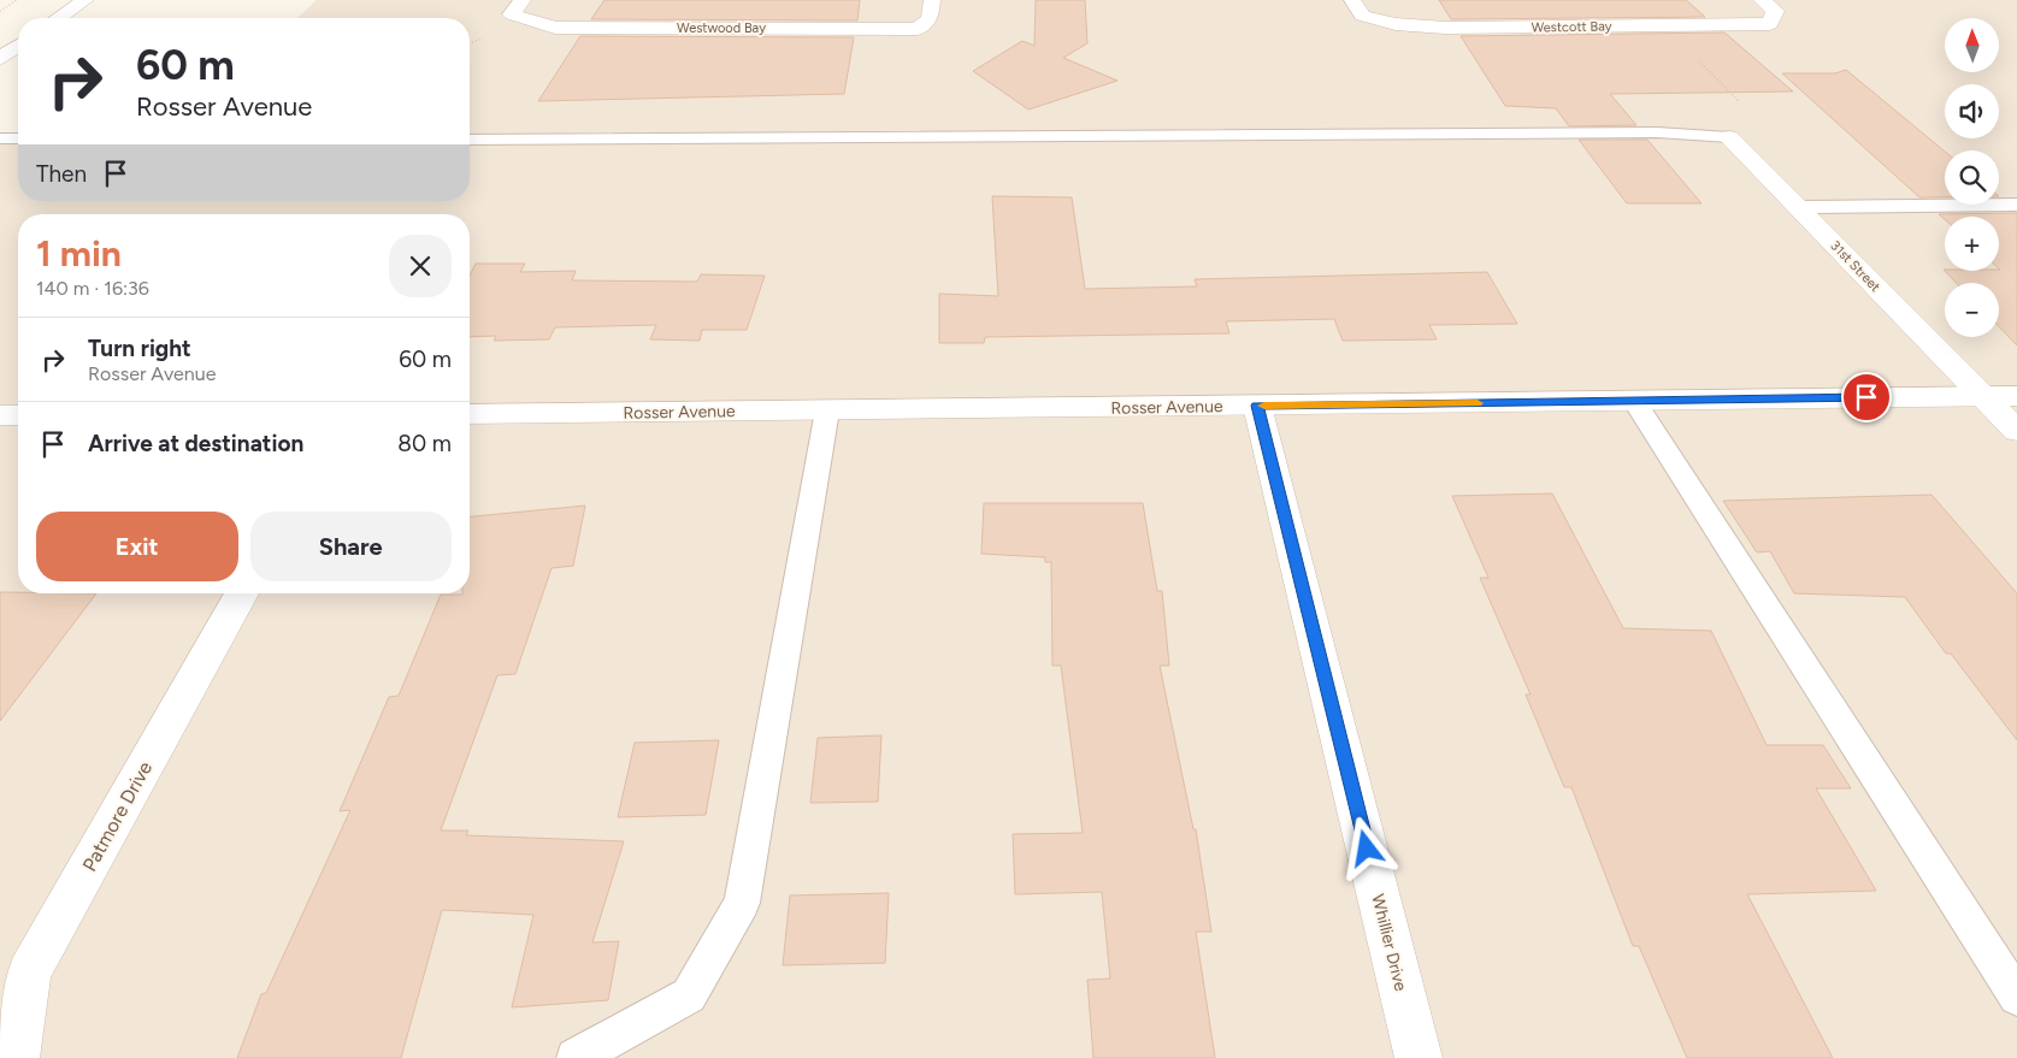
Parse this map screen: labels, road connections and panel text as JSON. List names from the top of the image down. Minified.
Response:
{"streets":{"street":["Westcott Bay","Westwood Bay","31st Street","Rosser Avenue","Patmore Drive","Whillier Drive"]},"crossings":[["31st Street","Rosser Avenue"],["Rosser Avenue","Whillier Drive"]],"north":"top","page":{"map_buttons":["+","−"],"turn":["60 m","Rosser Avenue"],"then":"Then","heading":["1 min","140 m · 16:36"],"list":[{"name":"Turn right","note":"Rosser Avenue","value":"60 m"},{"name":"Arrive at destination","value":"80 m"}],"buttons":["Exit","Share"]}}
